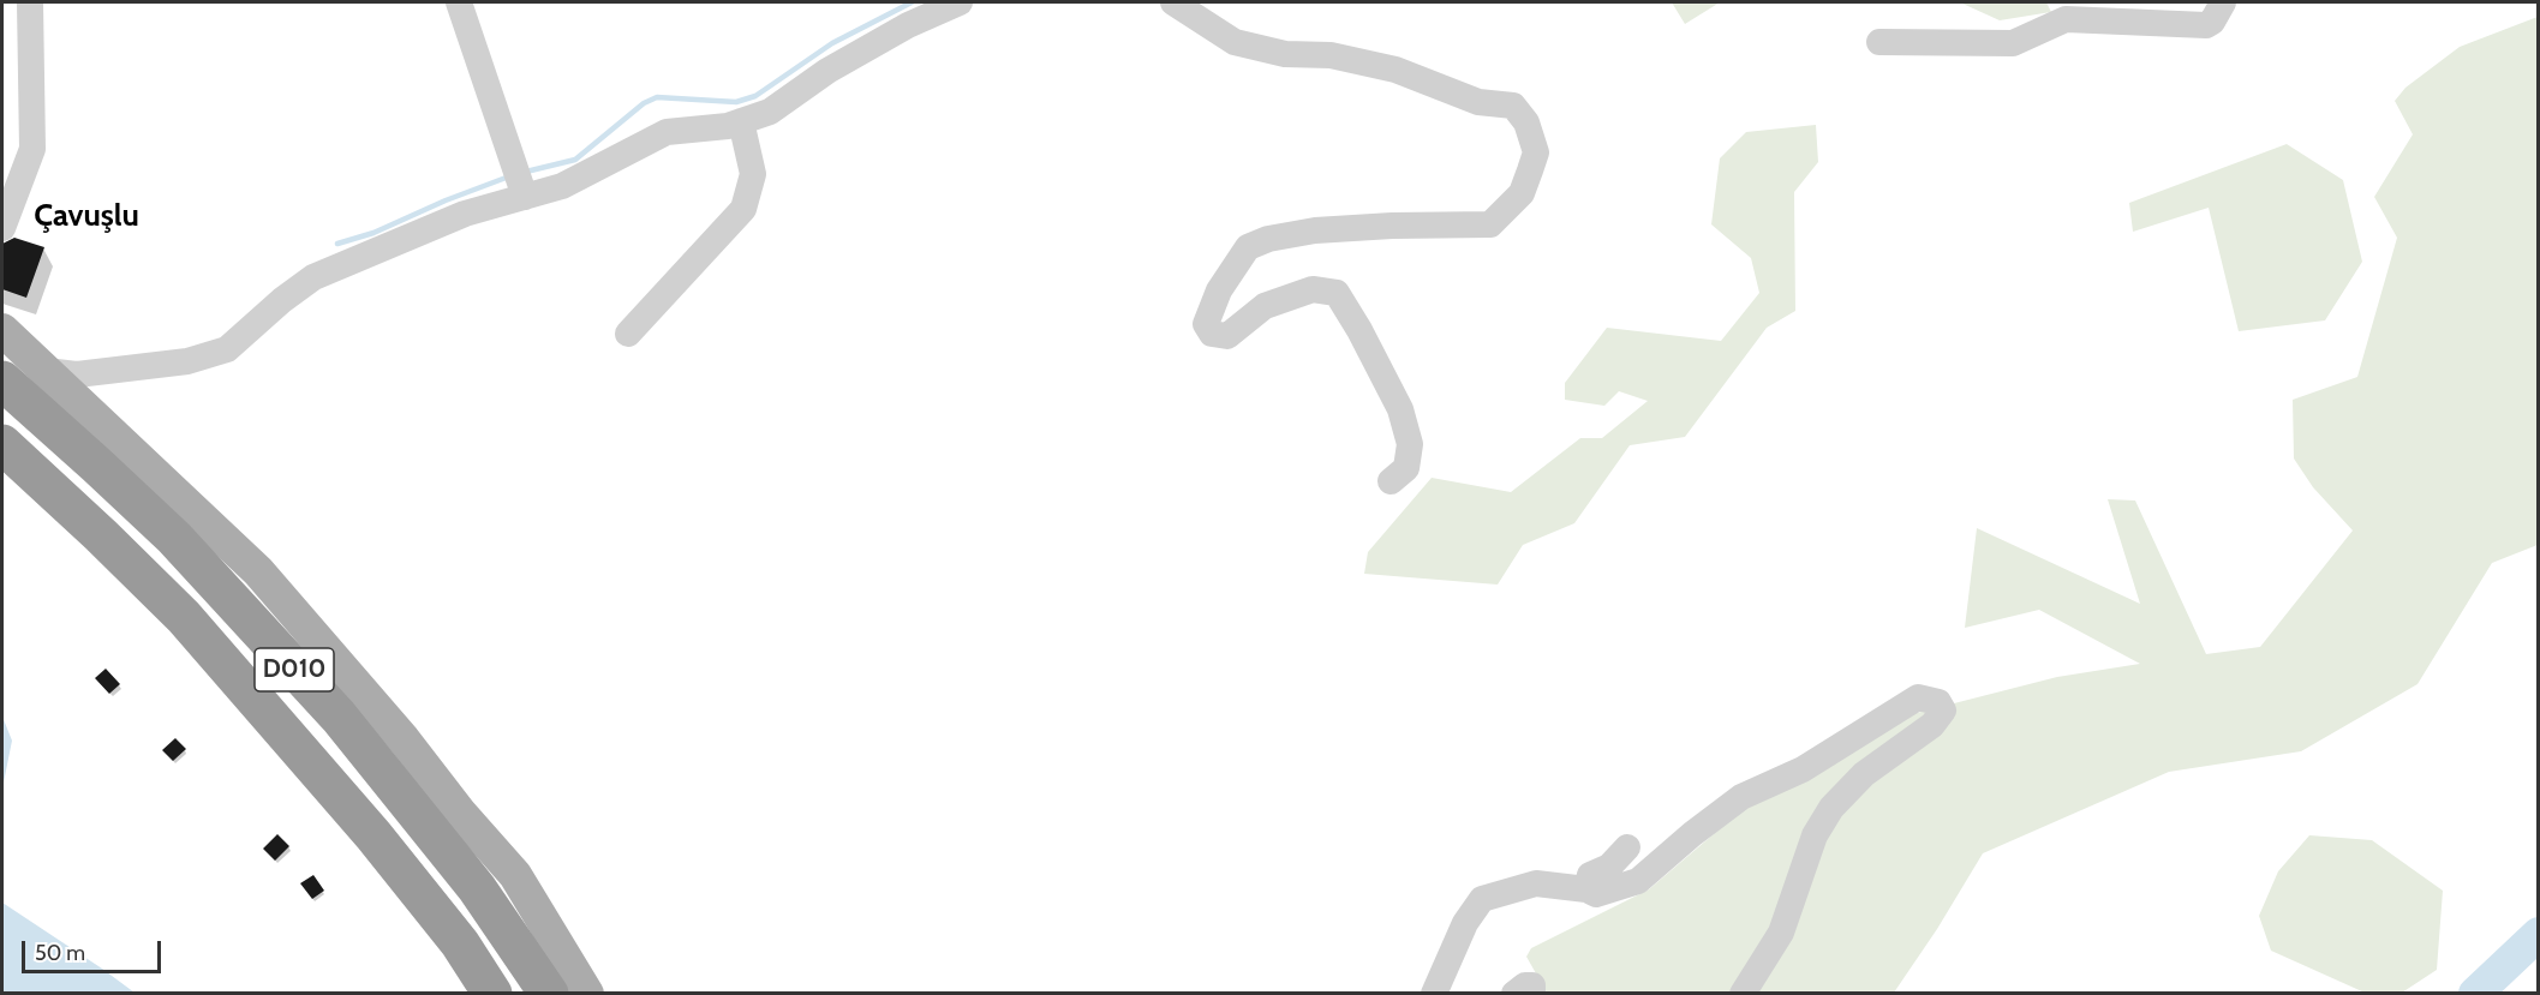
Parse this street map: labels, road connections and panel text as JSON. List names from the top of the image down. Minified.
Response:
{"streets":{"highway":["D010"]},"districts":["Çavuşlu"],"scale_bar":"50 m"}
